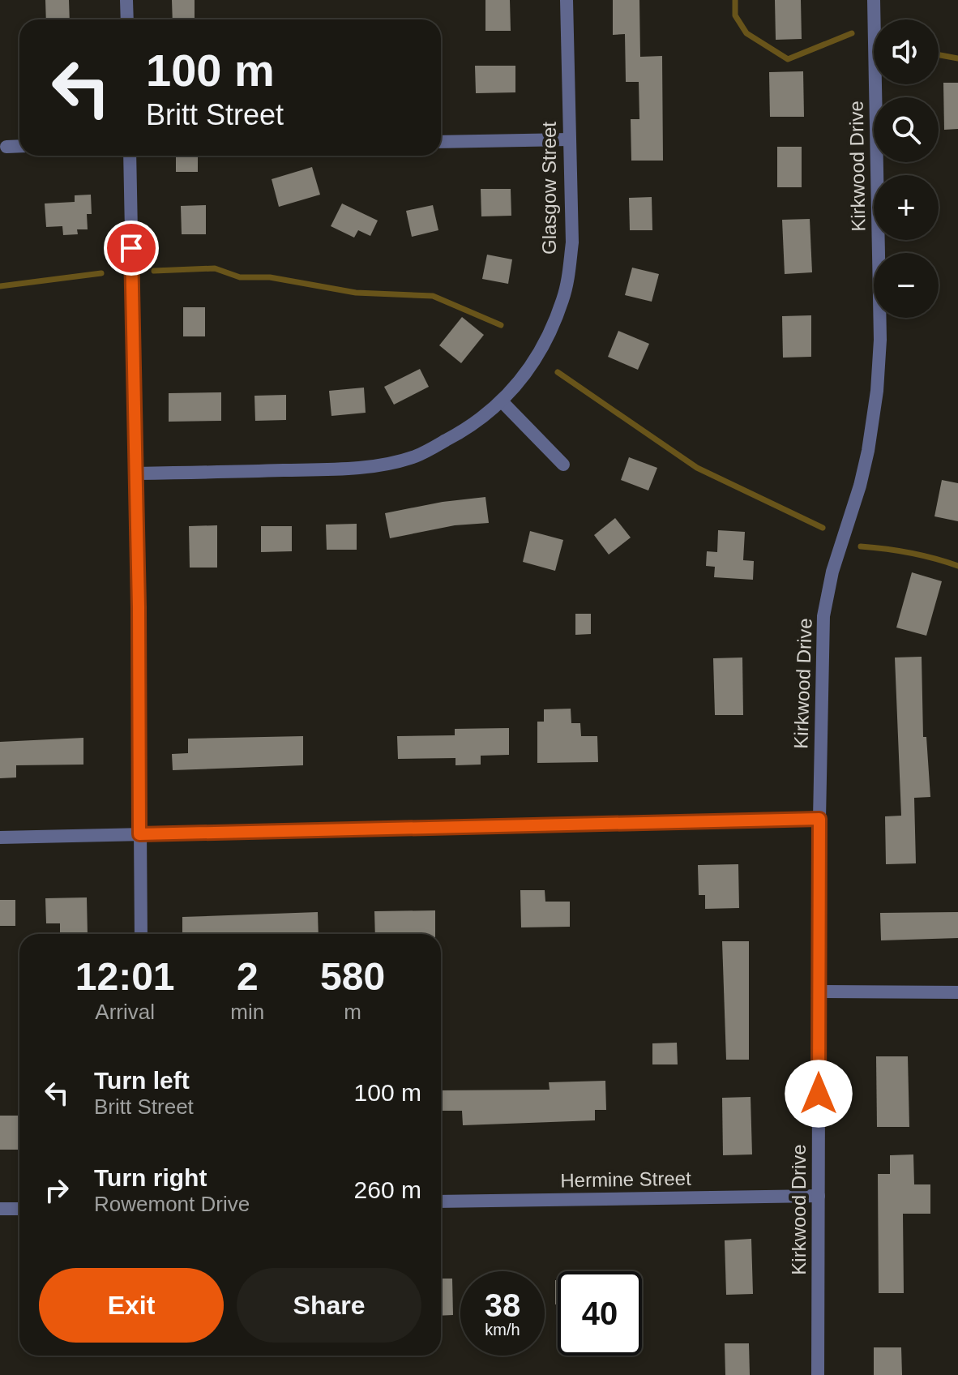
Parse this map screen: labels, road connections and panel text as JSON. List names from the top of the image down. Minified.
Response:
{"streets":{"street":["Kirkwood Drive","Glasgow Street","Hermine Street"]},"crossings":[["Kirkwood Drive","Hermine Street"]],"page":{"map_buttons":["+","−"],"turn":["100 m","Britt Street"],"eta":["12:01","Arrival","2","min","580","m"],"list":[{"name":"Turn left","note":"Britt Street","value":"100 m"},{"name":"Turn right","note":"Rowemont Drive","value":"260 m"}],"buttons":["Exit","Share"],"speed":"38 km/h","limit":"40"}}
